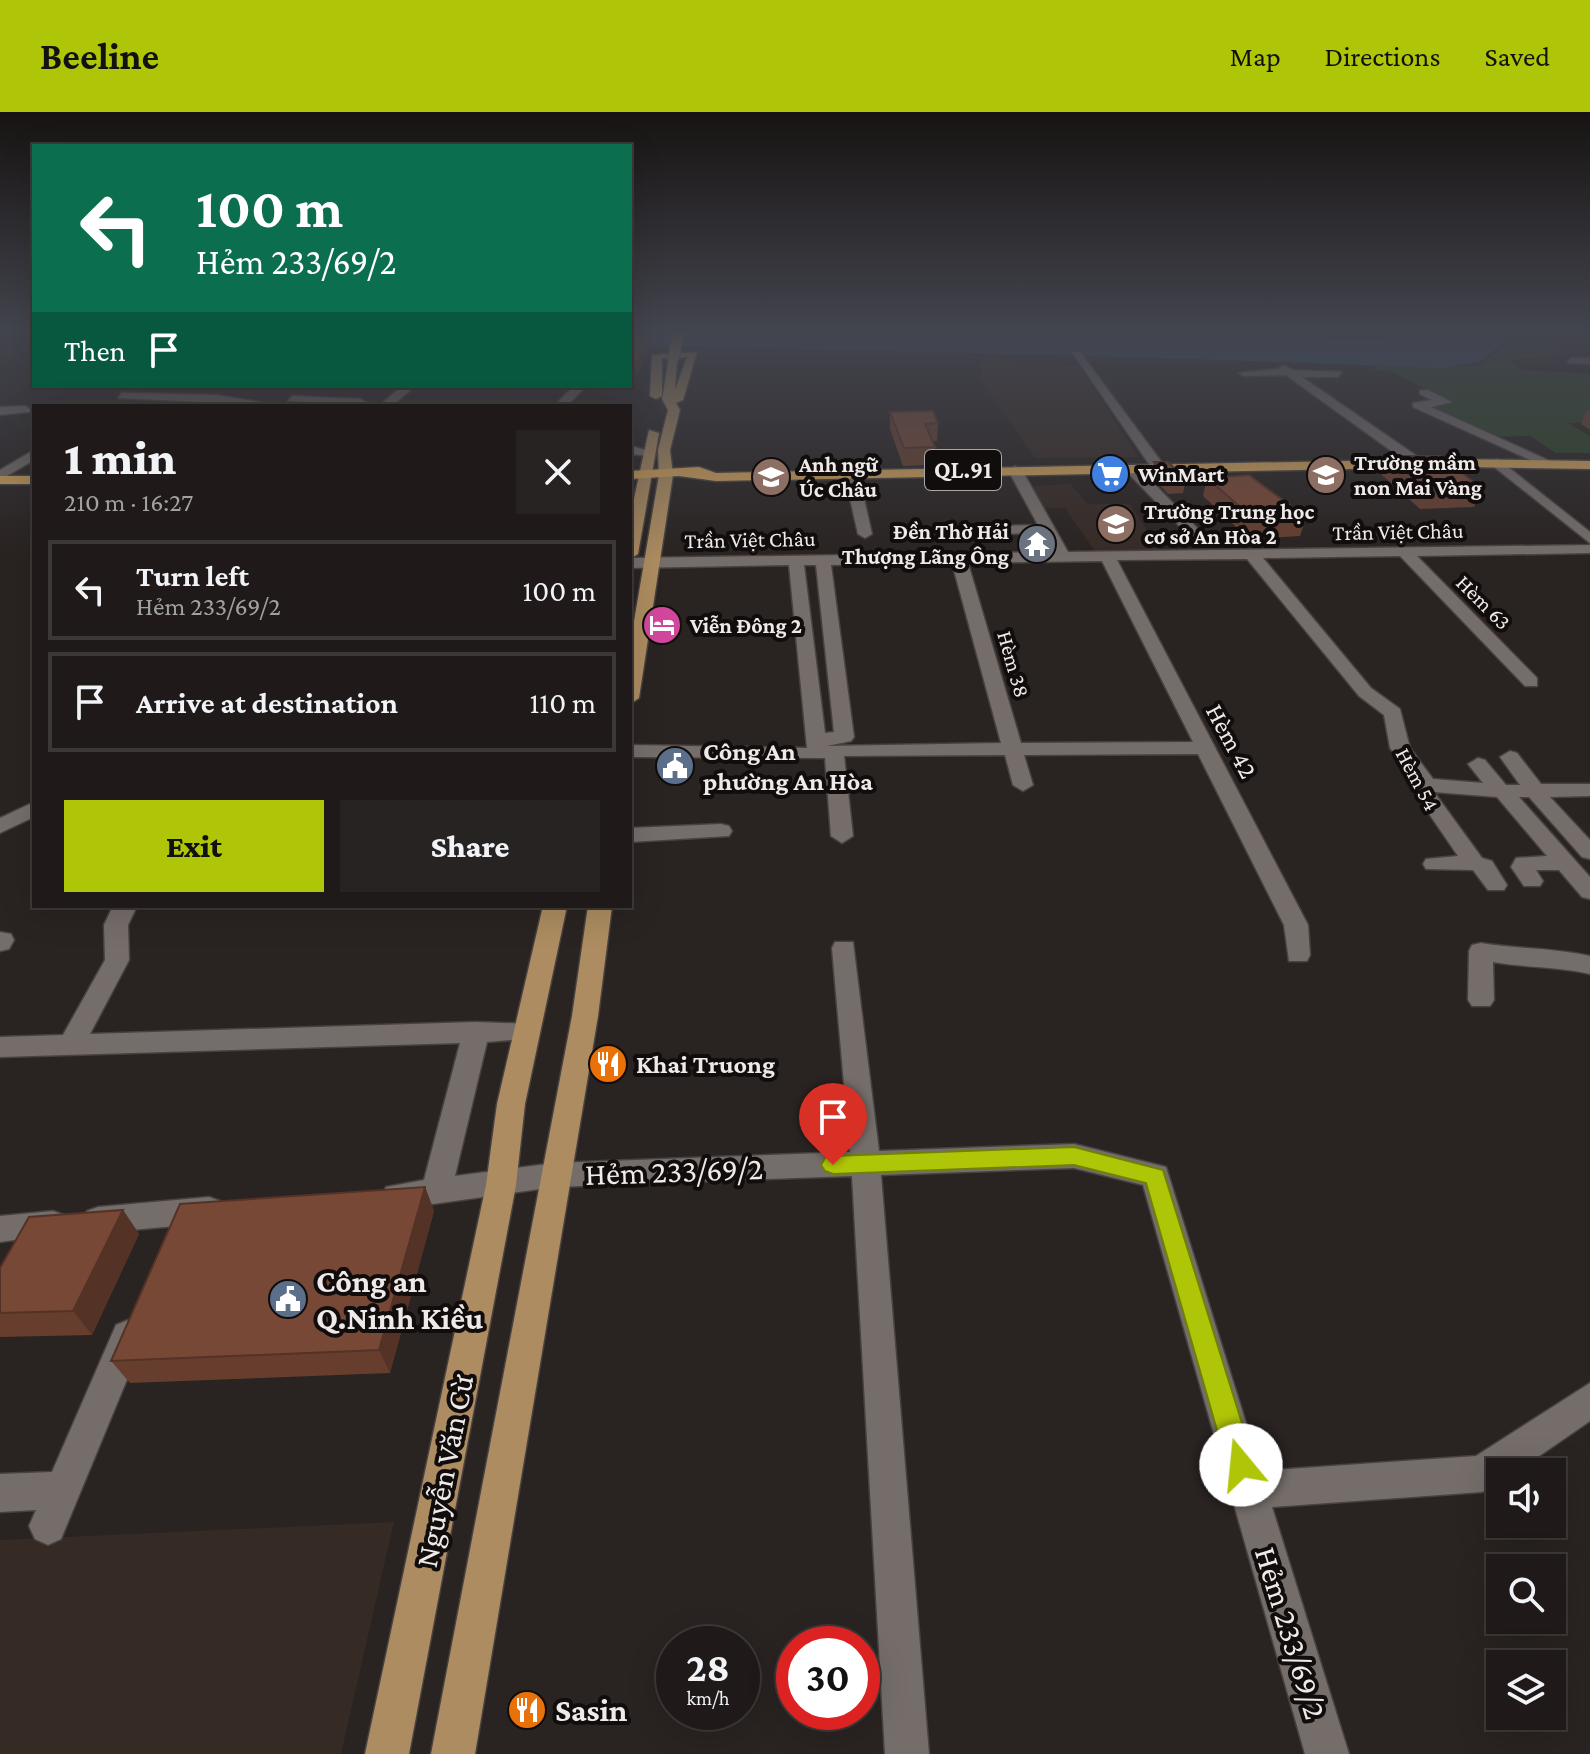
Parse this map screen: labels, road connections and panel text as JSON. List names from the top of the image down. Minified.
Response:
{"streets":{"highway":["QL.91"],"main road":["Nguyễn Văn Cừ"],"street":["Trần Việt Châu","Hèm 63","Hèm 38","Hèm 42","Hèm 54","Hẻm 233/69/2"]},"crossings":[["Trần Việt Châu","Hèm 63"],["Trần Việt Châu","Hèm 38"],["Trần Việt Châu","Hèm 42"],["Trần Việt Châu","Hèm 54"],["Hẻm 233/69/2","Nguyễn Văn Cừ"]],"places":{"supermarket":["WinMart"],"school or university":["Trường mầm non Mai Vàng","Anh ngữ Úc Châu","Trường Trung học cơ sở An Hòa 2"],"temple":["Đền Thờ Hải Thượng Lãng Ông"],"hotel":["Viễn Đông 2"],"public building":["Công An phường An Hòa","Công an Q.Ninh Kiều"],"restaurant":["Khai Truong","Sasin"]},"page":{"header":"Beeline","nav":["Map","Directions","Saved"],"turn":["100 m","Hẻm 233/69/2"],"then":"Then","heading":["1 min","210 m · 16:27"],"list":[{"name":"Turn left","note":"Hẻm 233/69/2","value":"100 m"},{"name":"Arrive at destination","value":"110 m"}],"buttons":["Exit","Share"],"speed":"28 km/h","limit":"30"}}
